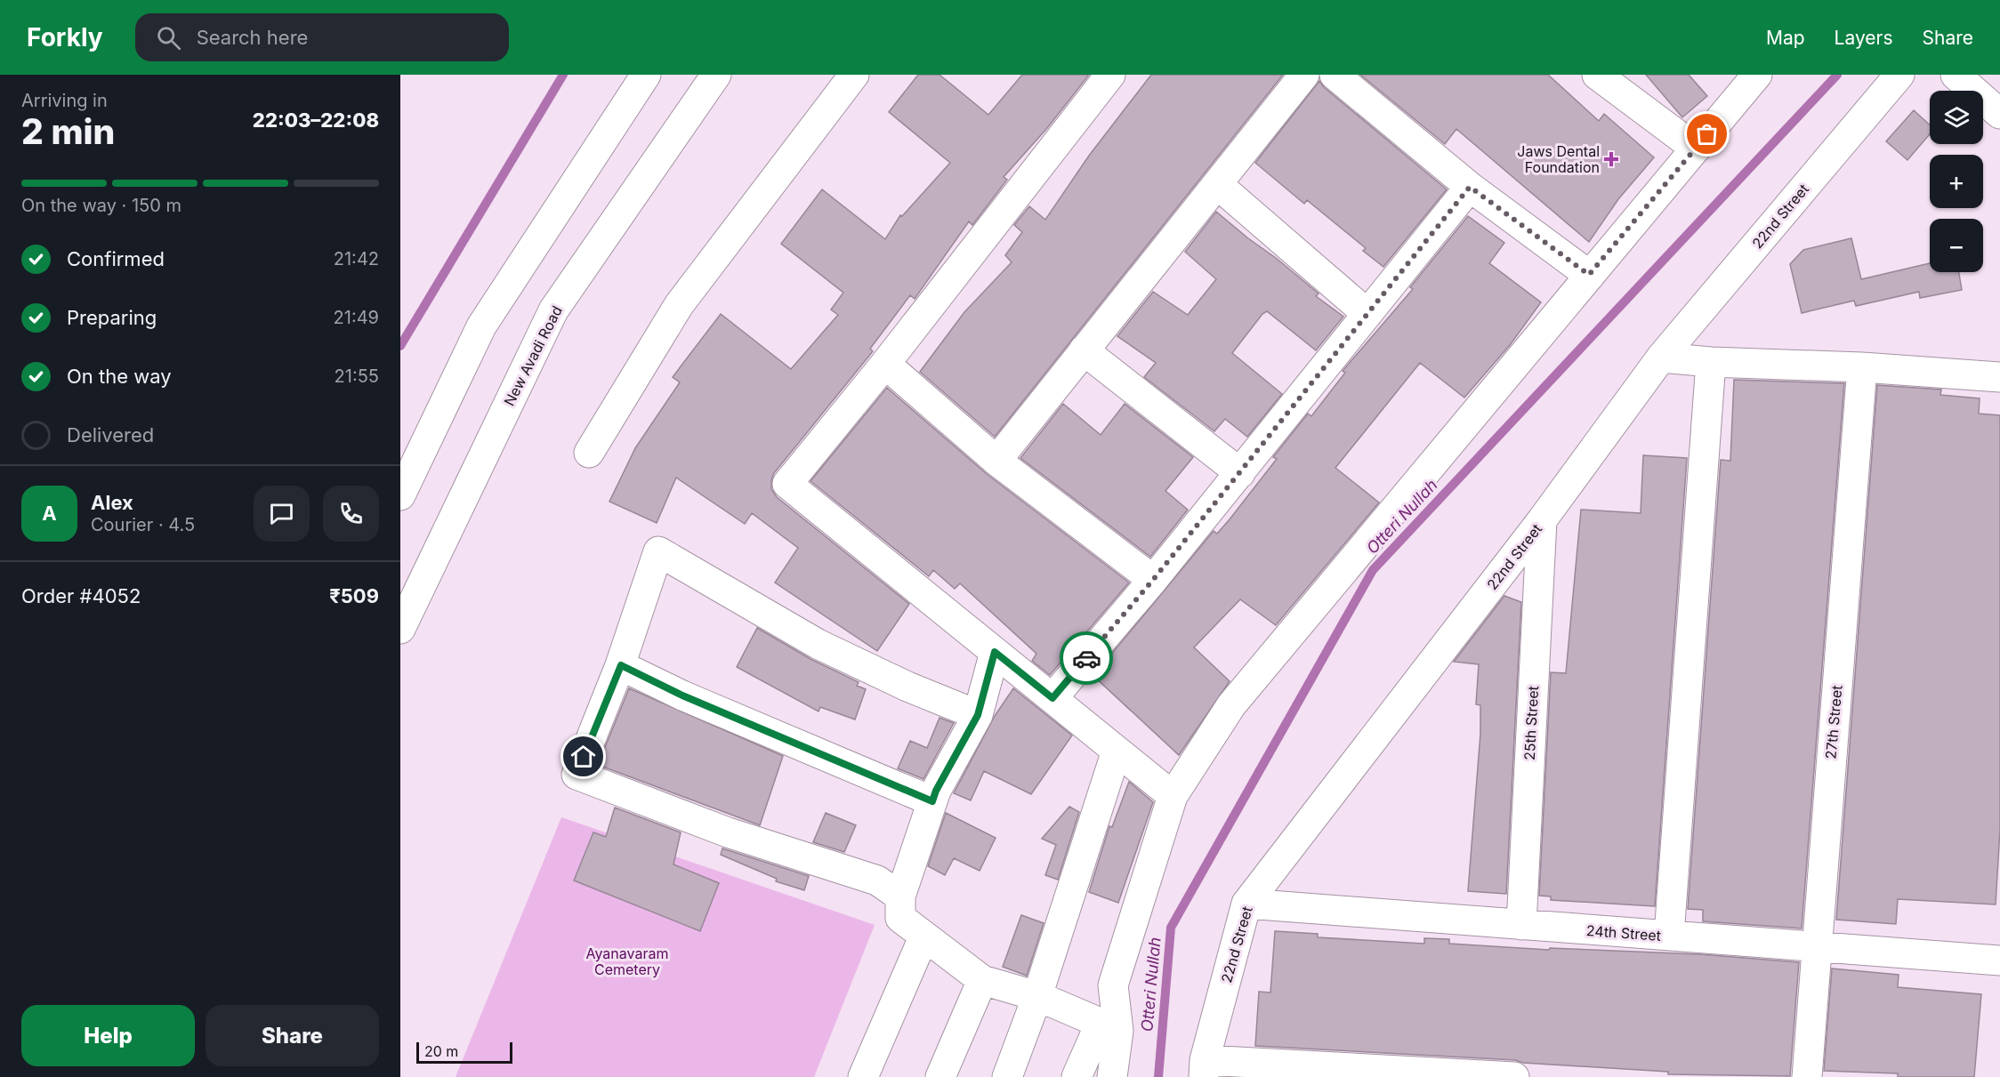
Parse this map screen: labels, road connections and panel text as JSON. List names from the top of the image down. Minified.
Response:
{"streets":{"street":["22nd Street","New Avadi Road","27th Street","25th Street","24th Street"]},"crossings":[["22nd Street","25th Street"],["22nd Street","24th Street"],["27th Street","24th Street"],["25th Street","24th Street"]],"water":["Otteri Nullah"],"parks":["Ayanavaram Cemetery"],"places":{"health":["Jaws Dental Foundation"]},"scale_bar":"20 m","page":{"header":"Forkly","search":"Search here","nav":["Map","Layers","Share"],"heading":["2 min","Arriving in","22:03–22:08"],"panel":["Alex","Courier · 4.5","Order #4052","₹509"],"map_buttons":["+","−"],"bar":"On the way · 150 m","list":[["Confirmed","21:42"],["Preparing","21:49"],["On the way","21:55"],"Delivered"],"round":"A","buttons":["Help","Share"],"scale":"20 m"}}
